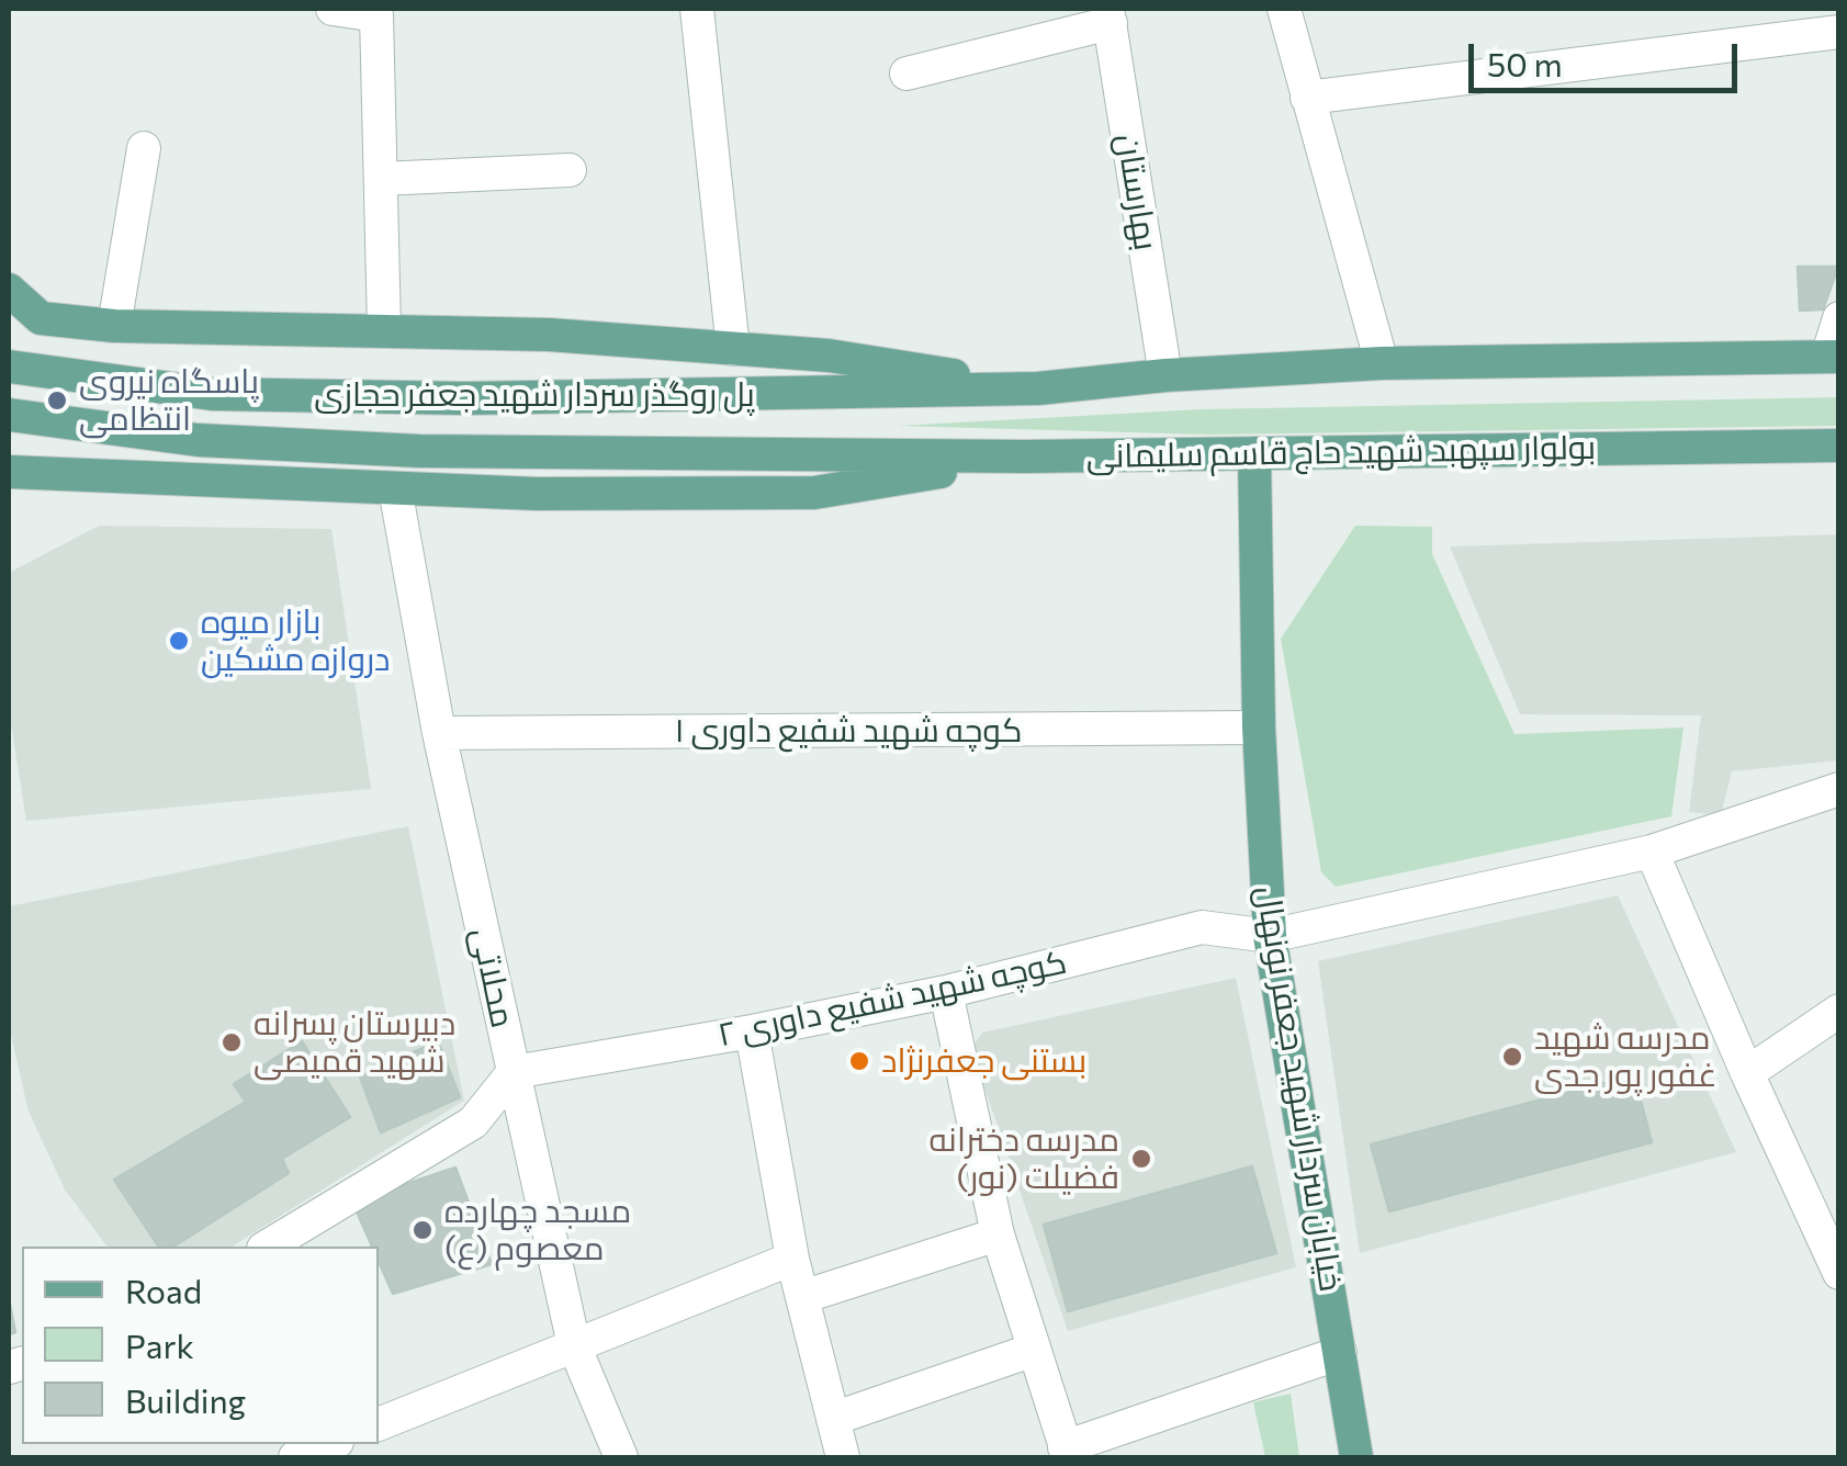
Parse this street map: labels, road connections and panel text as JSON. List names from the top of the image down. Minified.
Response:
{"streets":{"main road":["پل روگذر سردار شهید جعفر حجازی","بولوار سپهبد شهید حاج قاسم سلیمانی","خیابان سردار شهید جعفر نونهال"],"street":["بهارستان","کوچه شهید شفیع داوری ۱","محلاتی","کوچه شهید شفیع داوری ۲"]},"crossings":[["پل روگذر سردار شهید جعفر حجازی","بولوار سپهبد شهید حاج قاسم سلیمانی"],["بولوار سپهبد شهید حاج قاسم سلیمانی","خیابان سردار شهید جعفر نونهال"],["کوچه شهید شفیع داوری ۱","محلاتی"],["کوچه شهید شفیع داوری ۱","خیابان سردار شهید جعفر نونهال"],["محلاتی","کوچه شهید شفیع داوری ۲"],["کوچه شهید شفیع داوری ۲","خیابان سردار شهید جعفر نونهال"]],"places":["پاسگاه نیروی انتظامی","بازار میوه دروازه مشکین","دبیرستان پسرانه شهید قمیصی","مدرسه شهید غفور پور جدی","بستنی جعفرنژاد","مدرسه دخترانه فضیلت (نور)","مسجد چهارده معصوم (ع)"],"legend":["Road","Park","Building"],"scale_bar":"50 m"}
